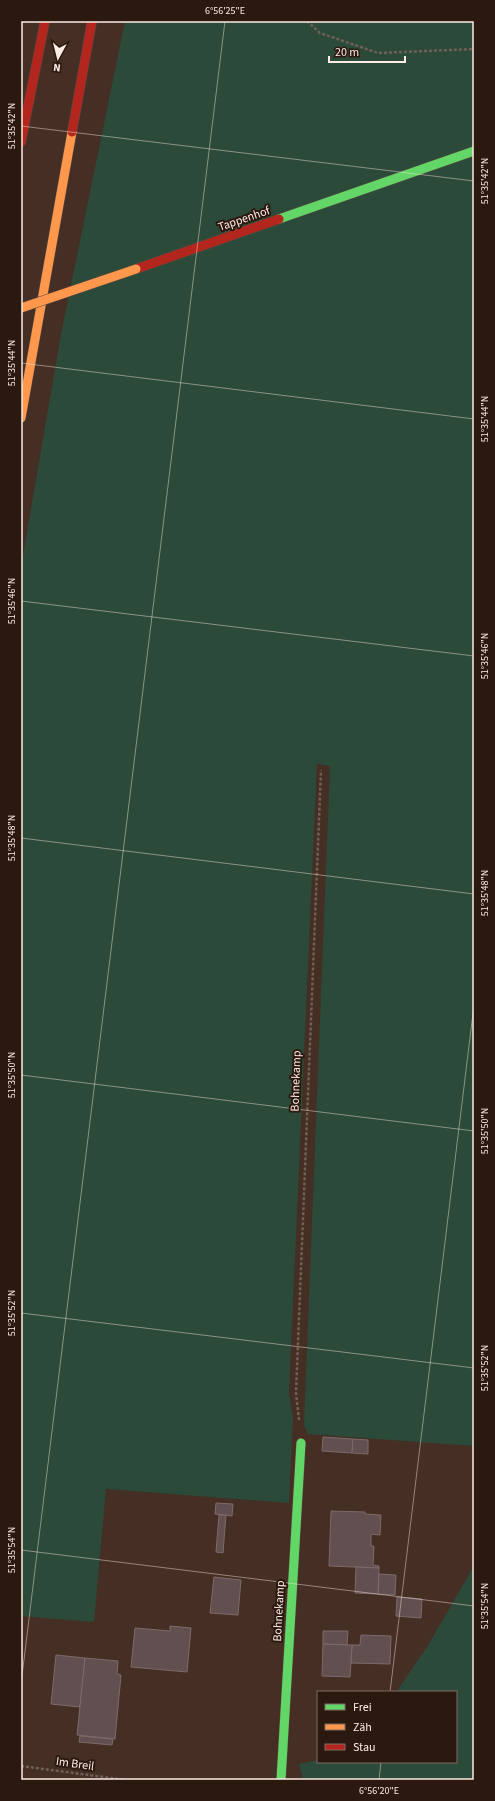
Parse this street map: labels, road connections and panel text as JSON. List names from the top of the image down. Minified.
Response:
{"streets":{"main road":["Tappenhof","Bohnekamp"],"path":["Im Breil"]},"legend":["Frei","Zäh","Stau"],"scale_bar":"20 m","north":"bottom","coordinates":["6°56'25\"E","51°35'42\"N","51°35'44\"N","51°35'46\"N","51°35'48\"N","51°35'50\"N","51°35'52\"N","51°35'54\"N","6°56'20\"E"]}
